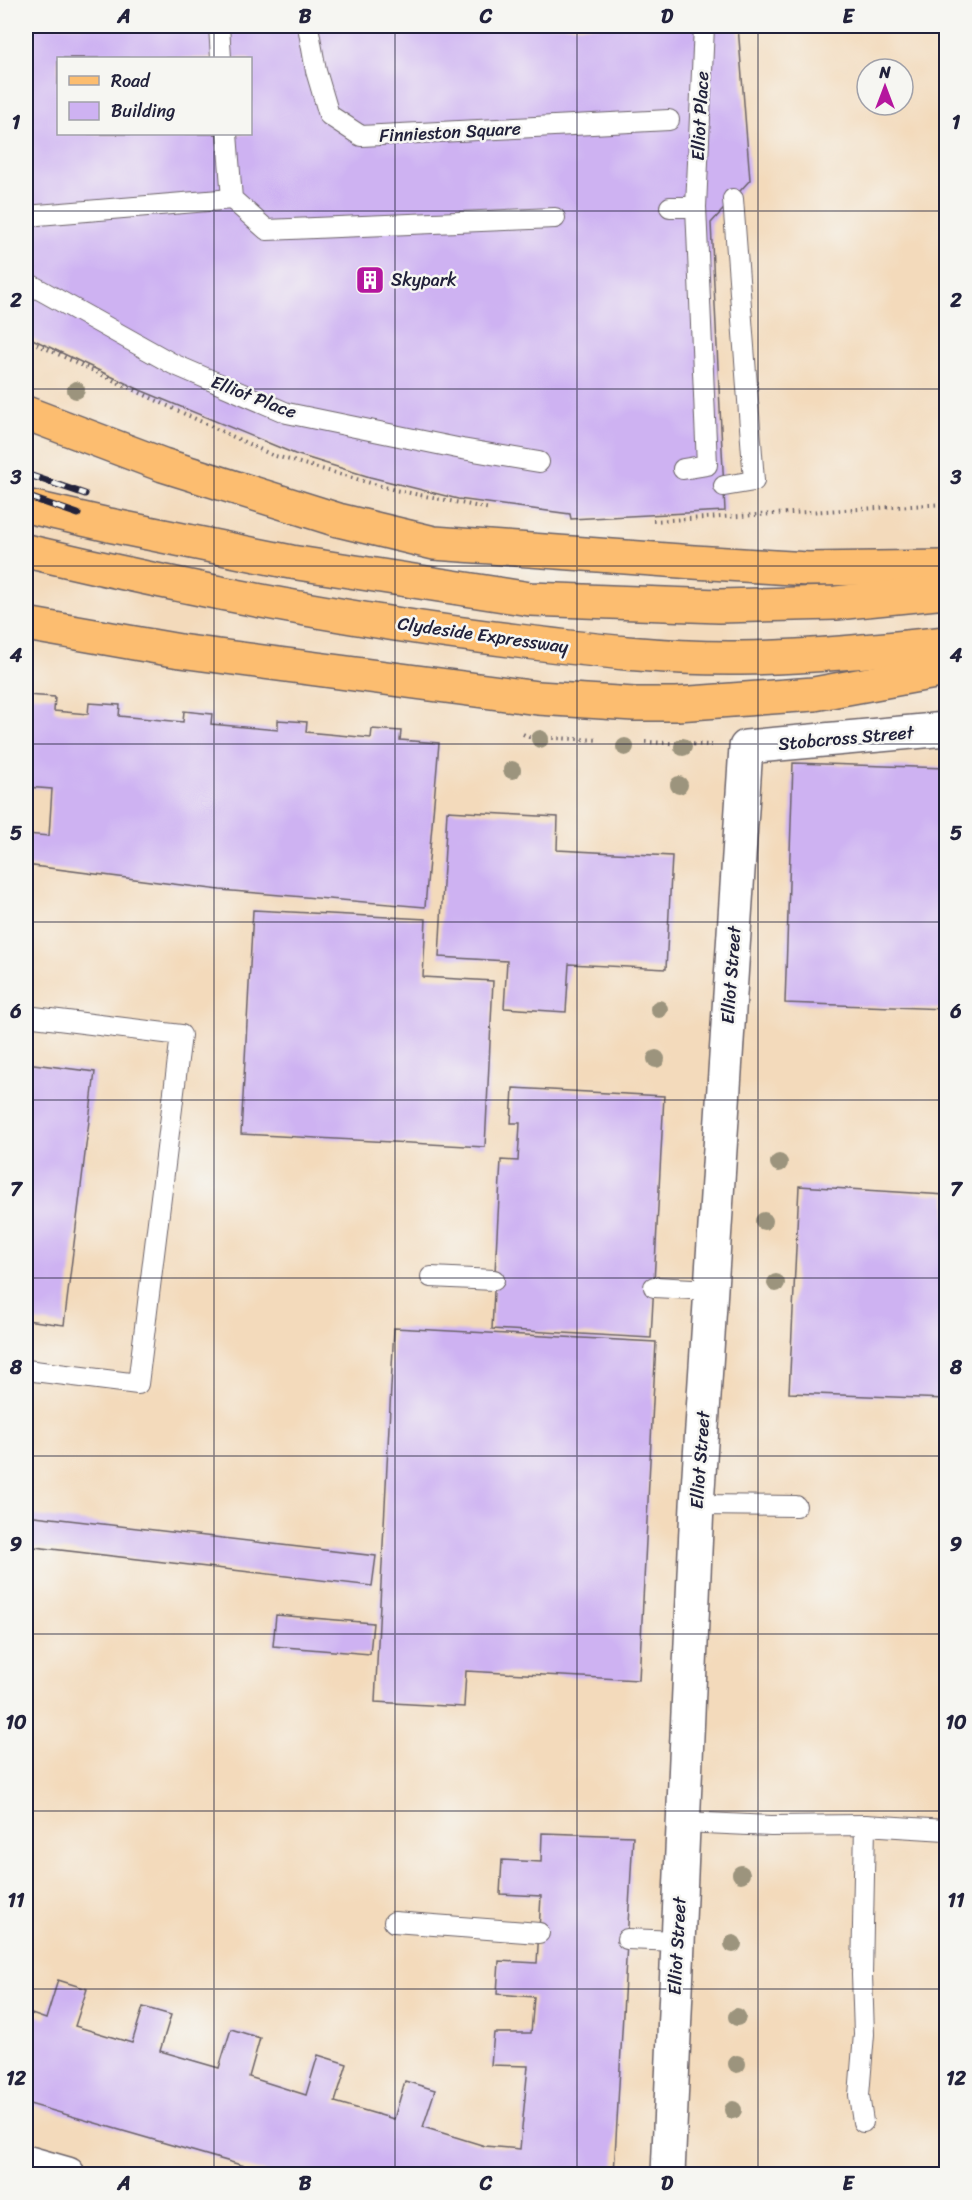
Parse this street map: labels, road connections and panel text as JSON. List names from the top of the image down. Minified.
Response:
{"streets":{"main road":["Clydeside Expressway"],"street":["Stobcross Street","Elliot Street"],"lane":["Elliot Place","Finnieston Square"]},"crossings":[["Stobcross Street","Elliot Street"]],"places":{"building":["Skypark"]},"legend":["Road","Building"],"north":"top","grid":{"columns":["A","B","C","D","E"],"rows":["1","2","3","4","5","6","7","8","9","10","11","12"]}}
